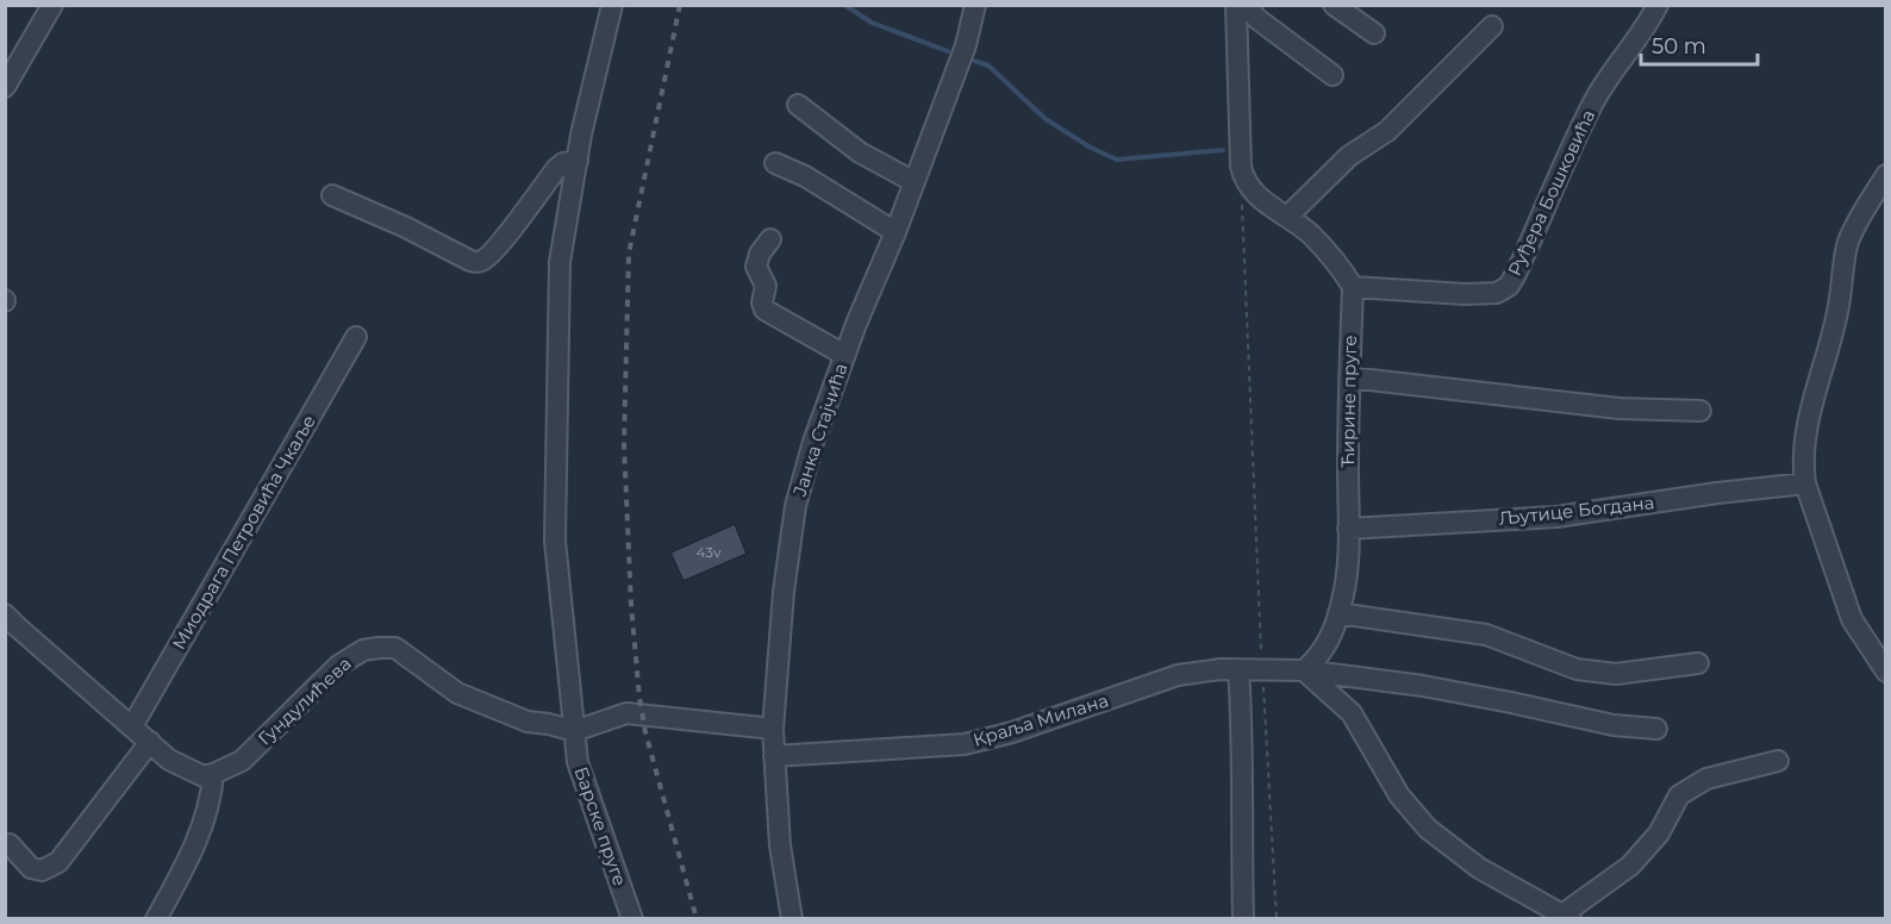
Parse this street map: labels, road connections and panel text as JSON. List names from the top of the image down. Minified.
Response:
{"streets":{"street":["Руђера Бошковића","Ћирине пруге","Јанка Стајчића","Љутице Богдана","Миодрага Петровића Чкаље","Гундулићева","Краља Милана","Барске пруге"]},"crossings":[["Руђера Бошковића","Ћирине пруге"],["Ћирине пруге","Љутице Богдана"],["Ћирине пруге","Краља Милана"],["Јанка Стајчића","Краља Милана"],["Гундулићева","Барске пруге"]],"house_numbers":["43v"],"scale_bar":"50 m"}
